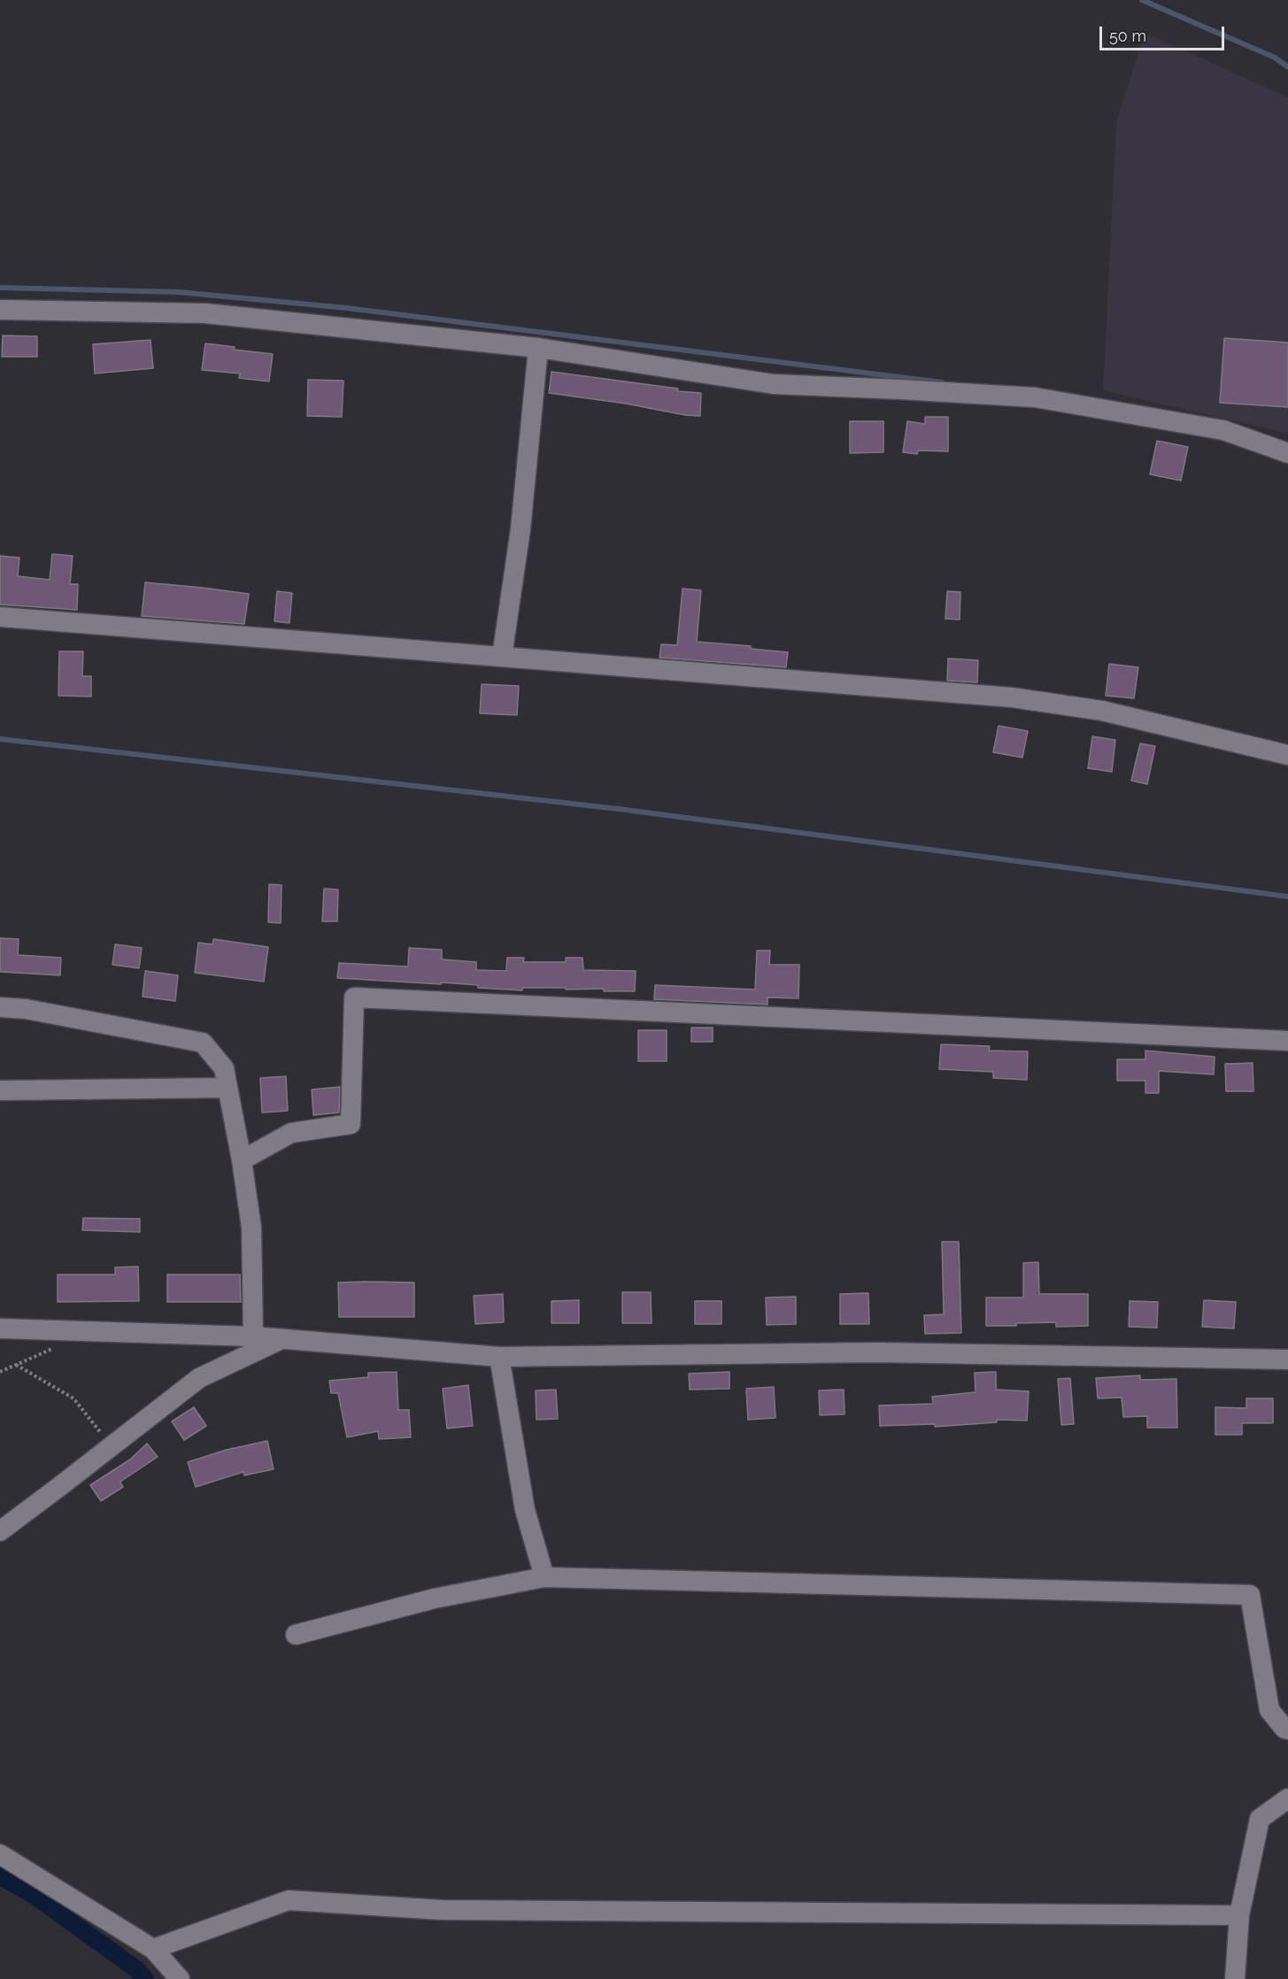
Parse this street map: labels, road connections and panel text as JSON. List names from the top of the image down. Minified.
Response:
{"scale_bar":"50 m"}
